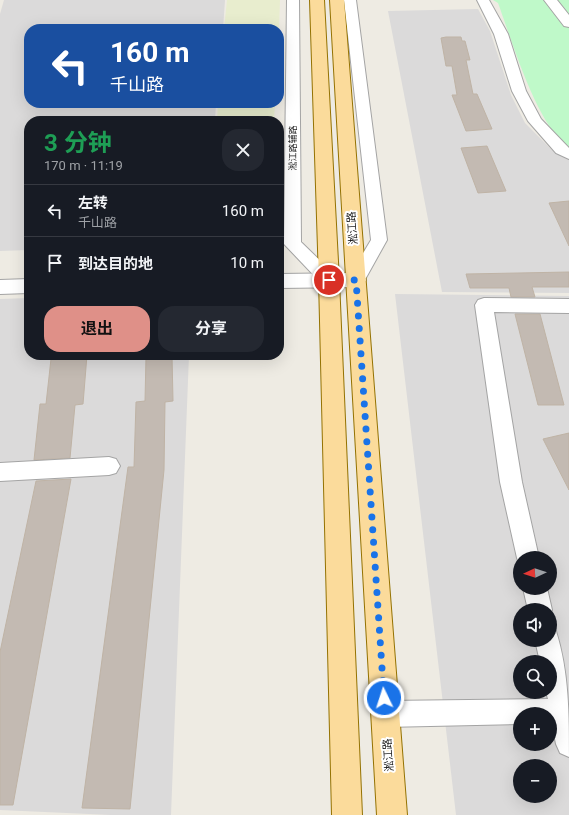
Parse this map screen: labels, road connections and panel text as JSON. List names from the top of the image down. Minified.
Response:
{"streets":{"main road":["淞江路"],"street":["淞江路辅路"]},"north":"left","page":{"turn":["160 m","千山路"],"heading":["3 分钟","170 m · 11:19"],"list":[{"name":"左转","note":"千山路","value":"160 m"},{"name":"到达目的地","value":"10 m"}],"buttons":["退出","分享"],"map_buttons":["+","−"]}}
